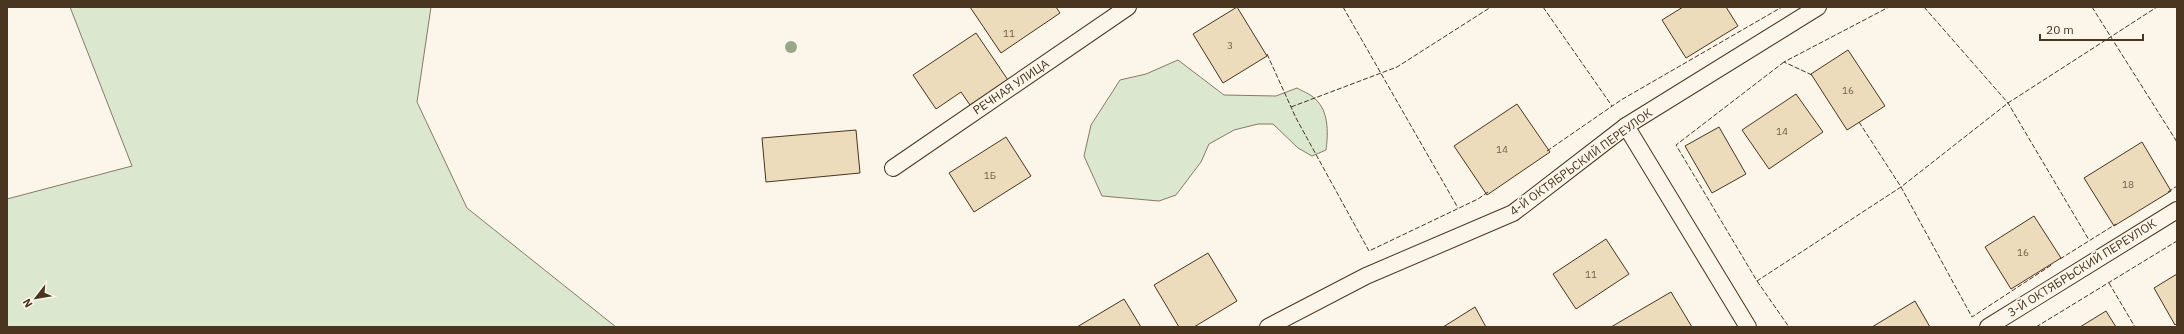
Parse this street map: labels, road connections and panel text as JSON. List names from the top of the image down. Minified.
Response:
{"streets":{"lane":["РЕЧНАЯ УЛИЦА","4-Й ОКТЯБРЬСКИЙ ПЕРЕУЛОК","3-Й ОКТЯБРЬСКИЙ ПЕРЕУЛОК"]},"house_numbers":["11","3","16","14","14","1Б","18","16","11"],"scale_bar":"20 m","north":"bottom left"}
